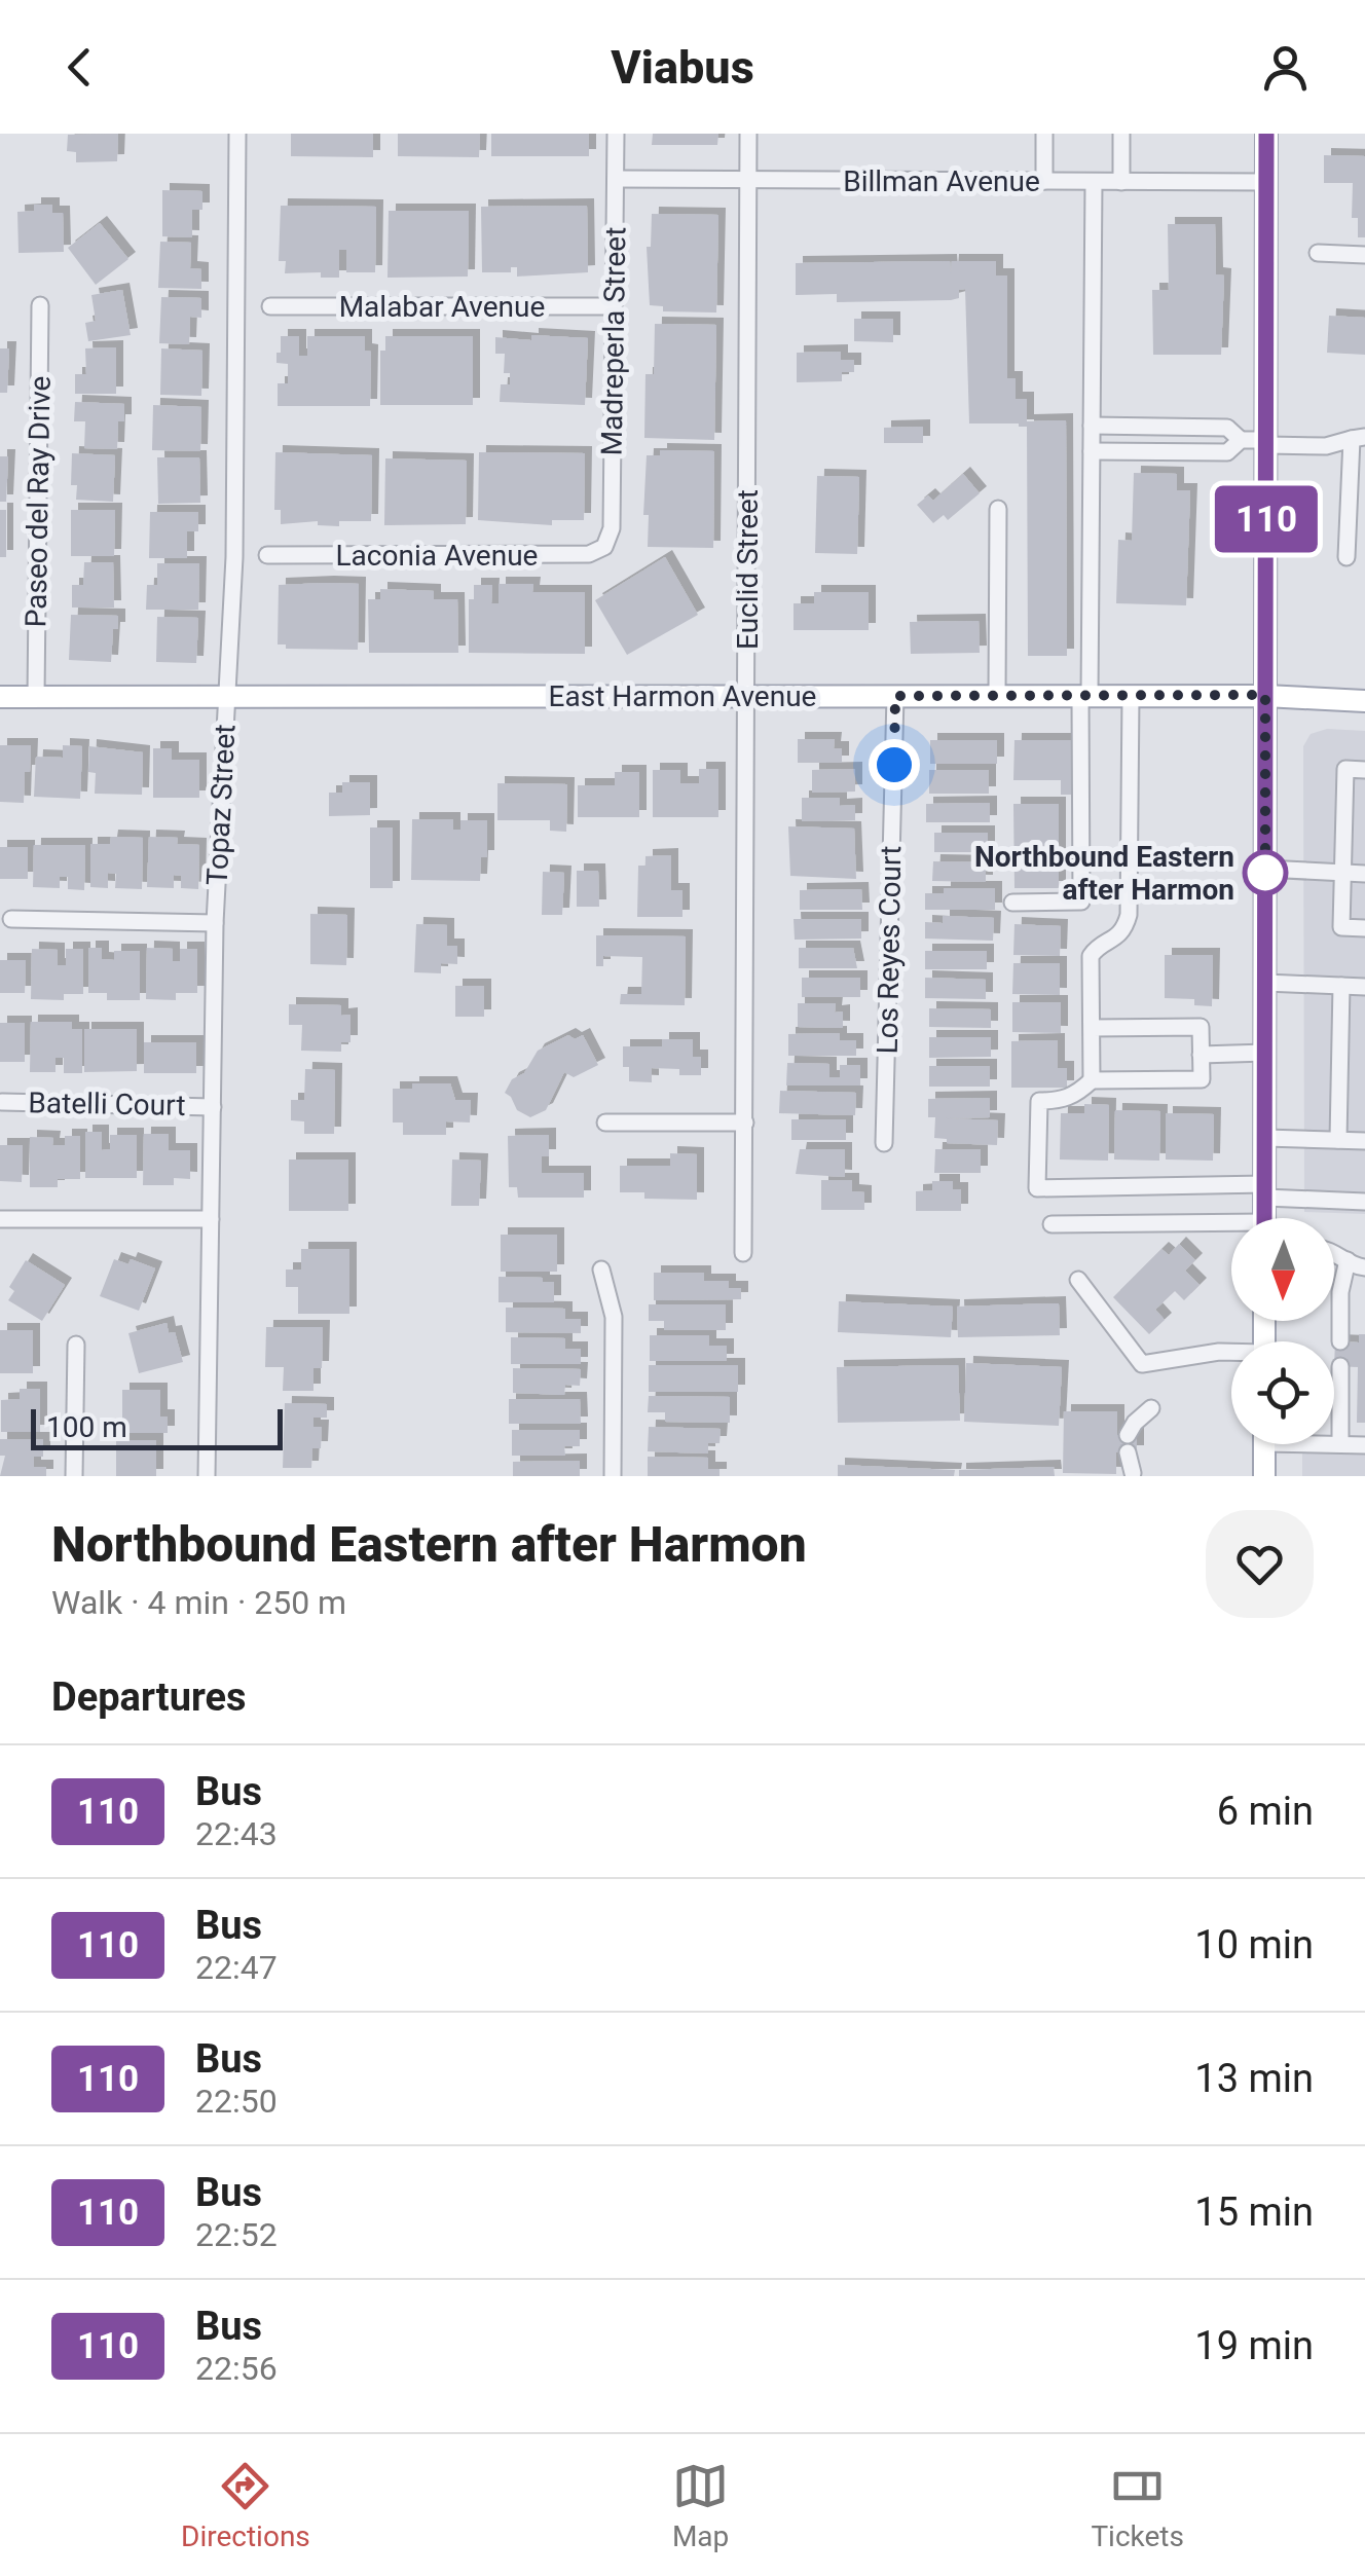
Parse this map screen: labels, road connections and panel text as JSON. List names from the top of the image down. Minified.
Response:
{"streets":{"main road":["East Harmon Avenue"],"street":["Billman Avenue","Malabar Avenue","Madreperla Street","Paseo del Ray Drive","Laconia Avenue","Euclid Street","Topaz Street","Los Reyes Court","Batelli Court"]},"crossings":[["Billman Avenue","Madreperla Street"],["Billman Avenue","Euclid Street"],["Malabar Avenue","Madreperla Street"],["Madreperla Street","Laconia Avenue"],["Paseo del Ray Drive","East Harmon Avenue"],["Euclid Street","East Harmon Avenue"],["East Harmon Avenue","Topaz Street"],["East Harmon Avenue","Los Reyes Court"],["Topaz Street","Batelli Court"]],"places":["Northbound Eastern after Harmon"],"lines":["bus line 110"],"scale_bar":"100 m","north":"bottom","page":{"header":"Viabus","on_map":"110","scale":"100 m","heading":[["Northbound Eastern after Harmon","Walk · 4 min · 250 m"],"Departures"],"list":[{"mark":"110","name":"Bus","note":"22:43","value":"6 min"},{"mark":"110","name":"Bus","note":"22:47","value":"10 min"},{"mark":"110","name":"Bus","note":"22:50","value":"13 min"},{"mark":"110","name":"Bus","note":"22:52","value":"15 min"},{"mark":"110","name":"Bus","note":"22:56","value":"19 min"}],"tabs":["Directions","Map","Tickets"]}}
